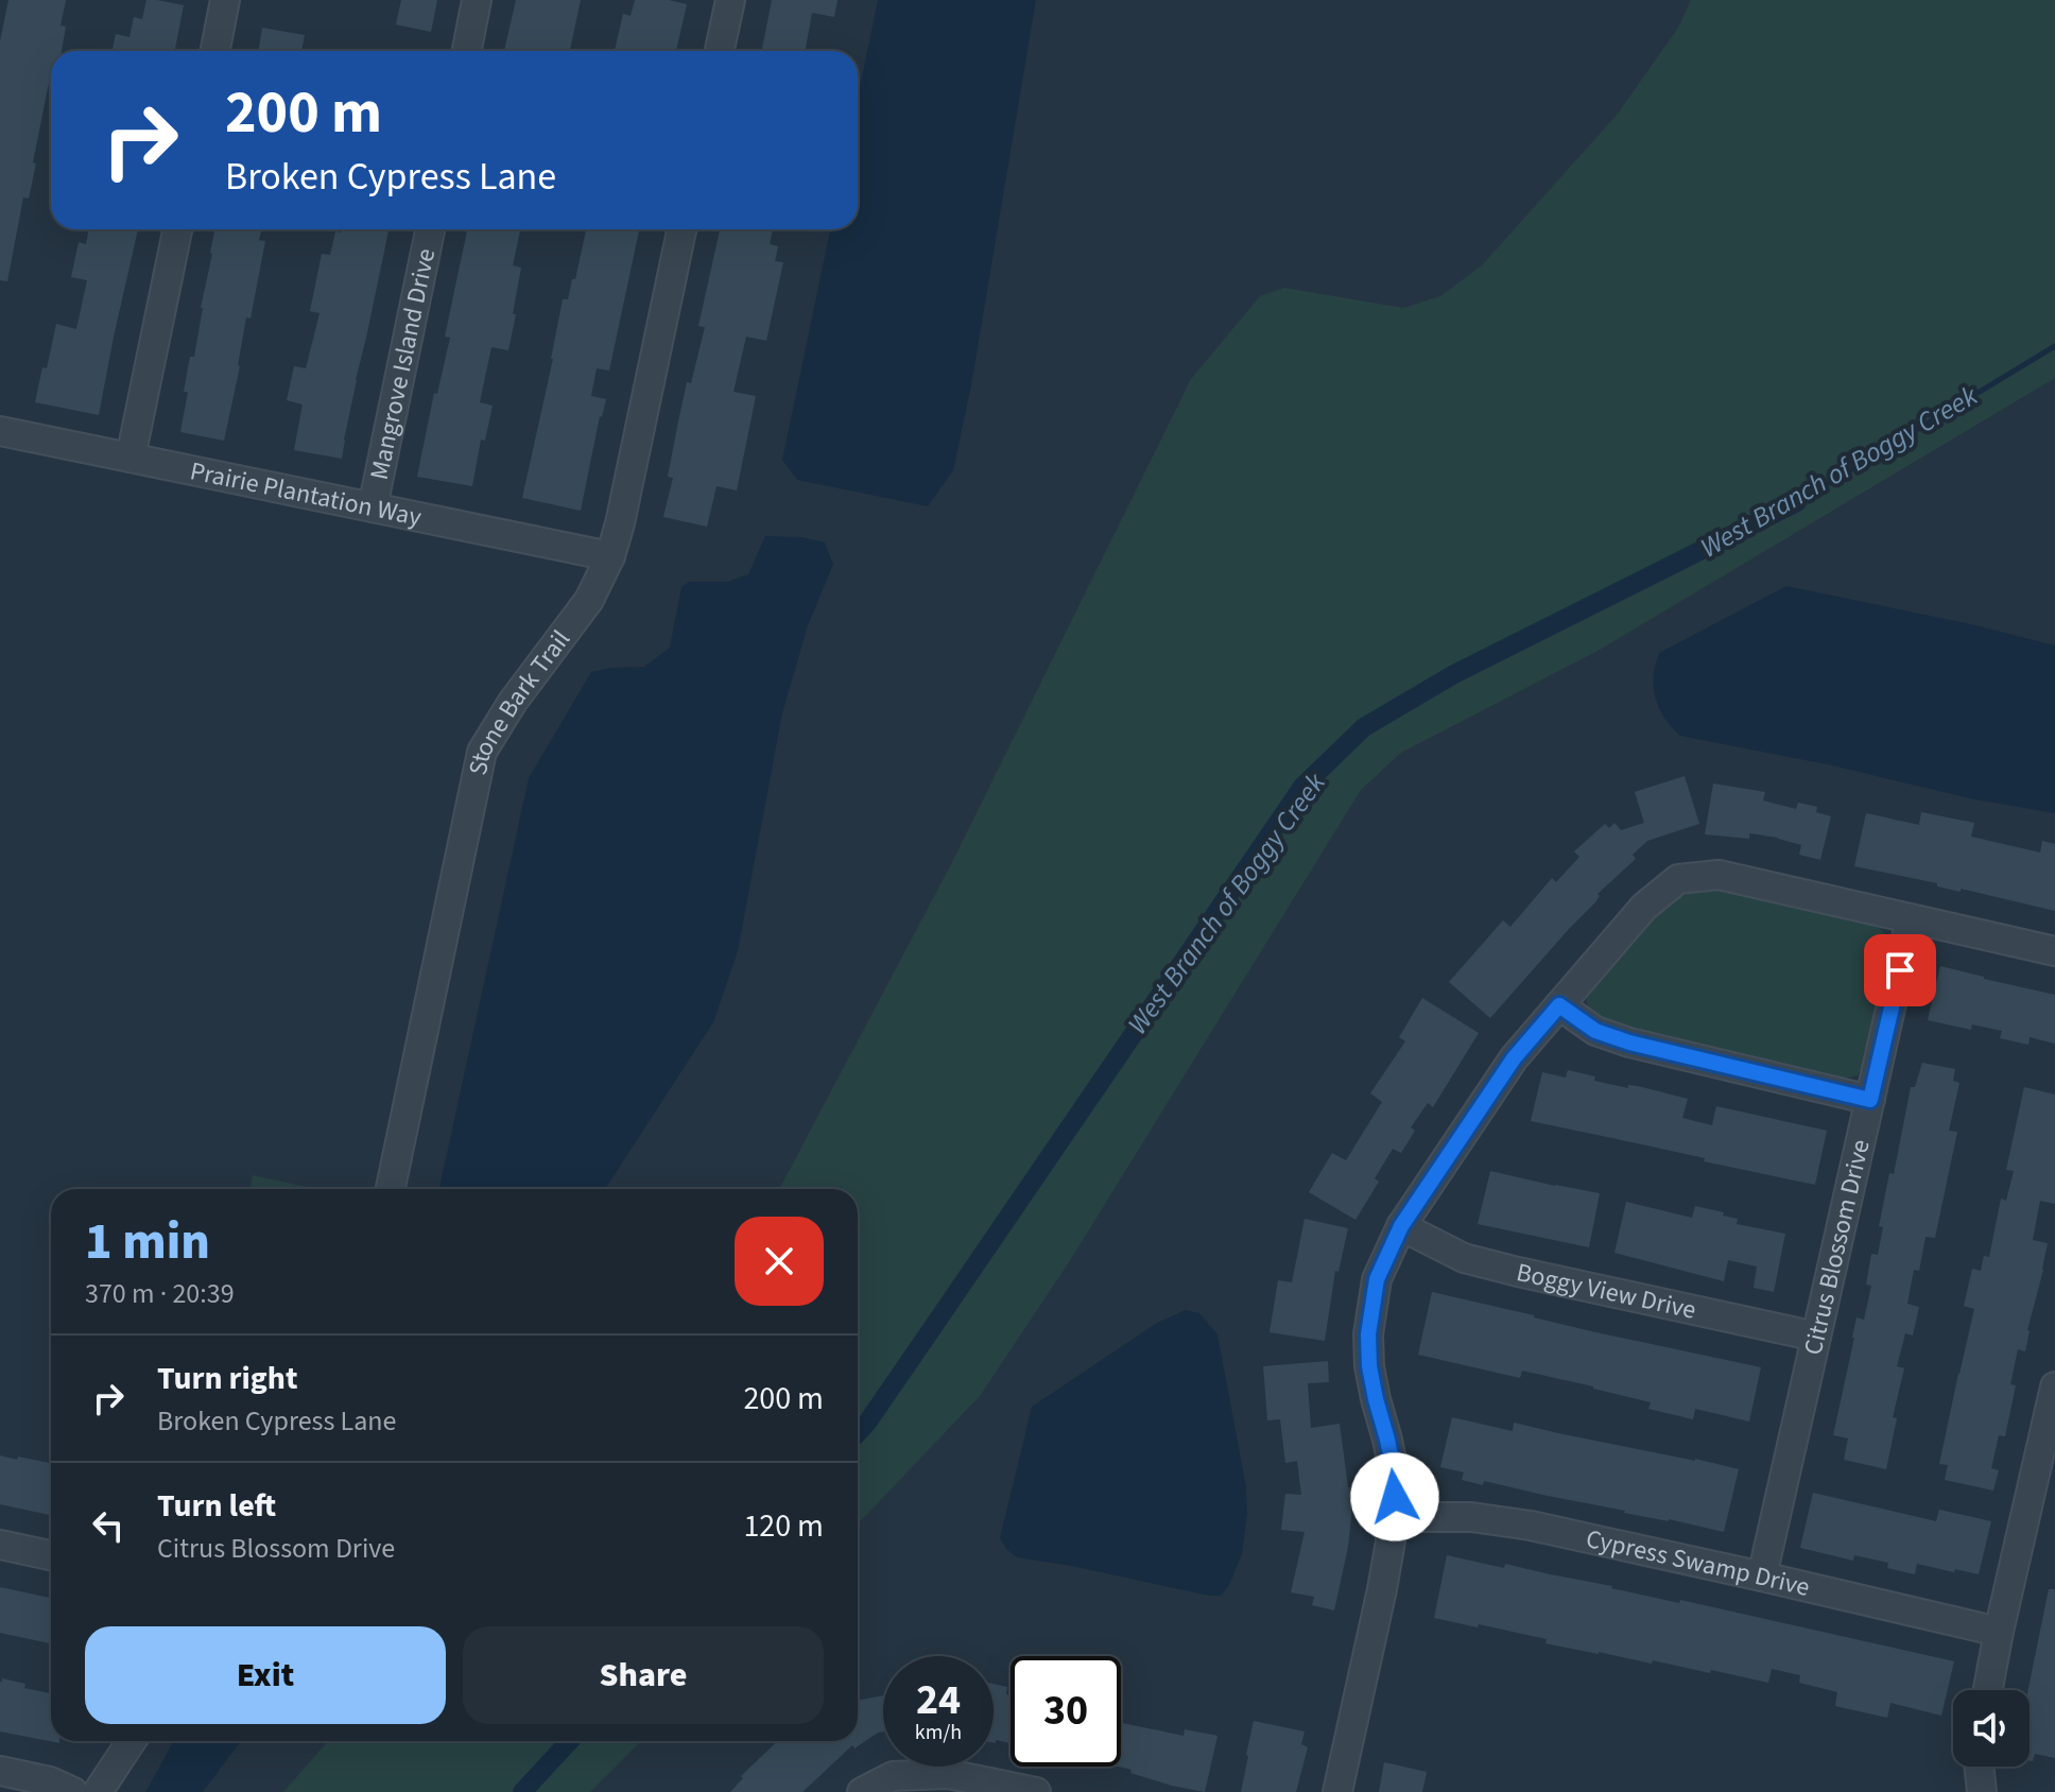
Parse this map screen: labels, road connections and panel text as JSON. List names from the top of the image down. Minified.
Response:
{"streets":{"street":["Mangrove Island Drive","Prairie Plantation Way","Stone Bark Trail","Citrus Blossom Drive","Boggy View Drive","Cypress Swamp Drive"]},"crossings":[["Mangrove Island Drive","Prairie Plantation Way"],["Prairie Plantation Way","Stone Bark Trail"],["Citrus Blossom Drive","Boggy View Drive"],["Citrus Blossom Drive","Cypress Swamp Drive"]],"water":["West Branch of Boggy Creek"],"page":{"turn":["200 m","Broken Cypress Lane"],"heading":["1 min","370 m · 20:39"],"list":[{"name":"Turn right","note":"Broken Cypress Lane","value":"200 m"},{"name":"Turn left","note":"Citrus Blossom Drive","value":"120 m"}],"buttons":["Exit","Share"],"speed":"24 km/h","limit":"30"}}
